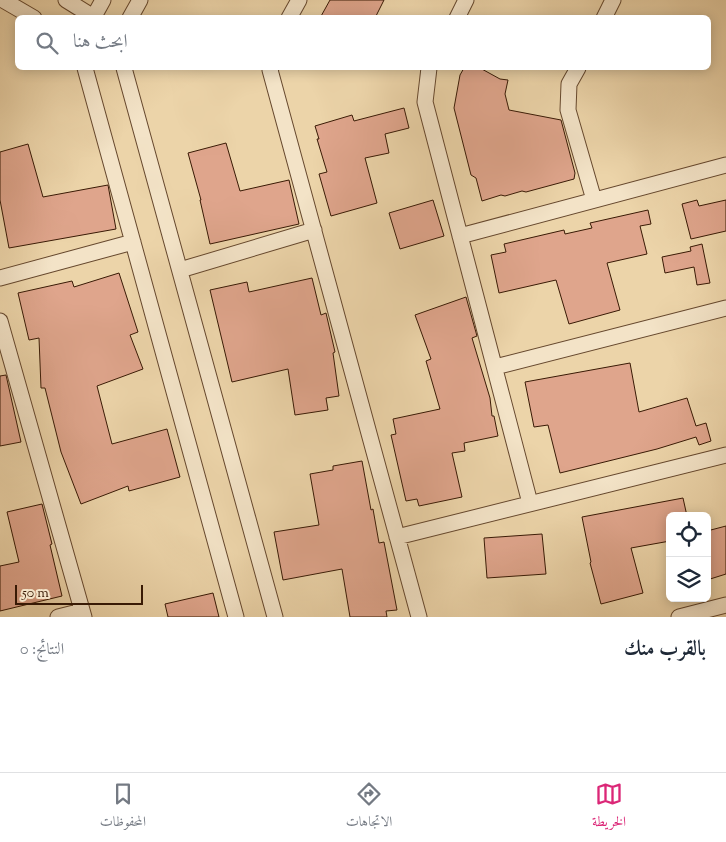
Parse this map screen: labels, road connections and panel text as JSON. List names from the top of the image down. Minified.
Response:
{"scale_bar":"50 m","page":{"search":"ابحث هنا","scale":"50 m","heading":["بالقرب منك","النتائج: 0"],"nav":["الخريطة","الاتجاهات","المحفوظات"]}}
